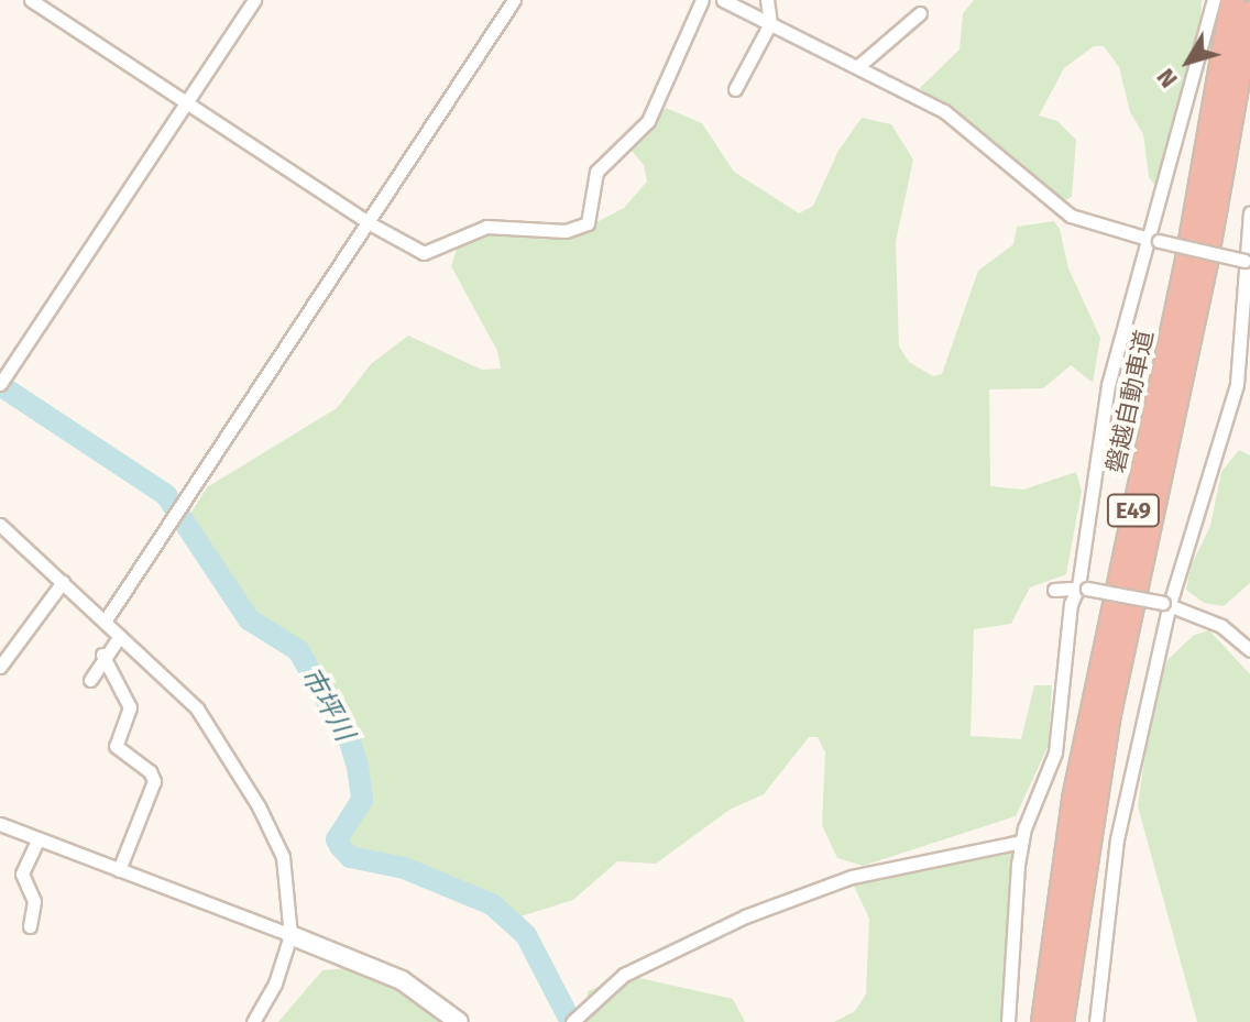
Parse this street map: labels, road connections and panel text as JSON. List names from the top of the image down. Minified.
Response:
{"streets":{"highway":["磐越自動車道","E49"]},"water":["市坪川"],"north":"bottom left"}
